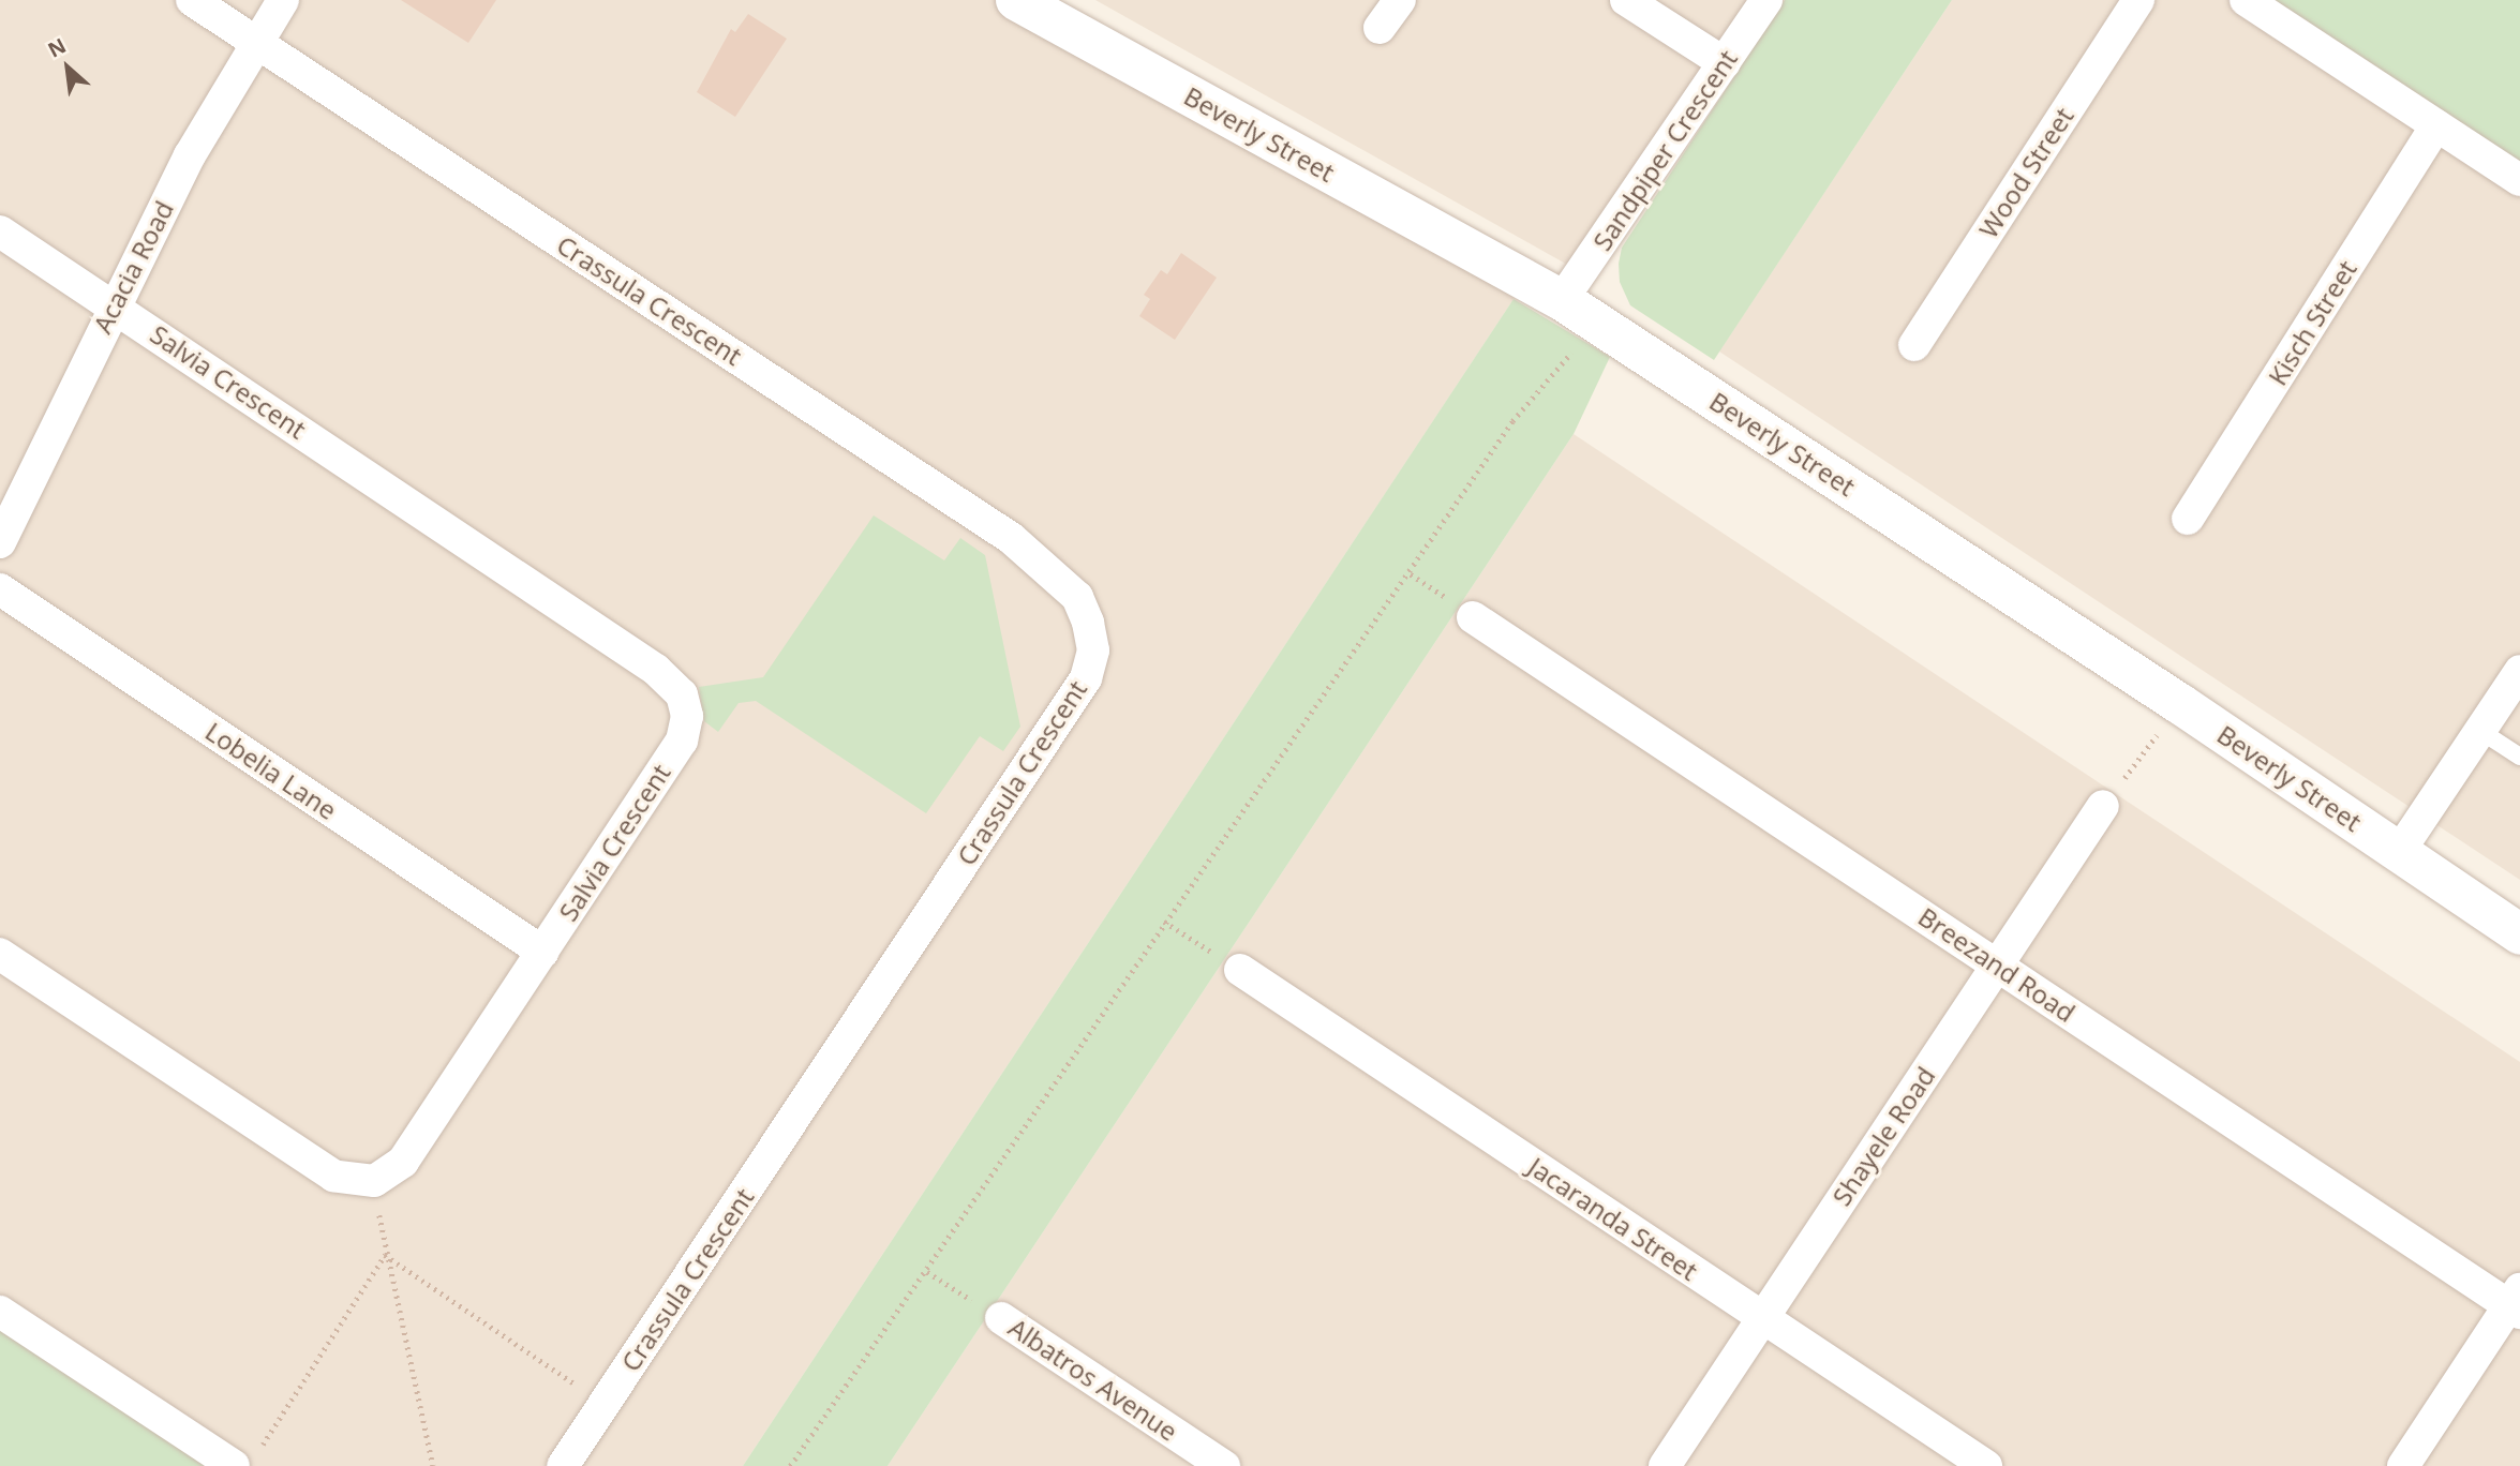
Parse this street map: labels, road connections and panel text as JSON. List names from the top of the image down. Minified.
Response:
{"streets":{"street":["Beverly Street","Sandpiper Crescent","Wood Street","Acacia Road","Crassula Crescent","Kisch Street","Salvia Crescent","Lobelia Lane","Breezand Road","Shayele Road","Jacaranda Street","Albatros Avenue"]},"crossings":[["Beverly Street","Sandpiper Crescent"],["Acacia Road","Crassula Crescent"],["Acacia Road","Salvia Crescent"],["Salvia Crescent","Lobelia Lane"],["Breezand Road","Shayele Road"],["Shayele Road","Jacaranda Street"]],"north":"top left"}
